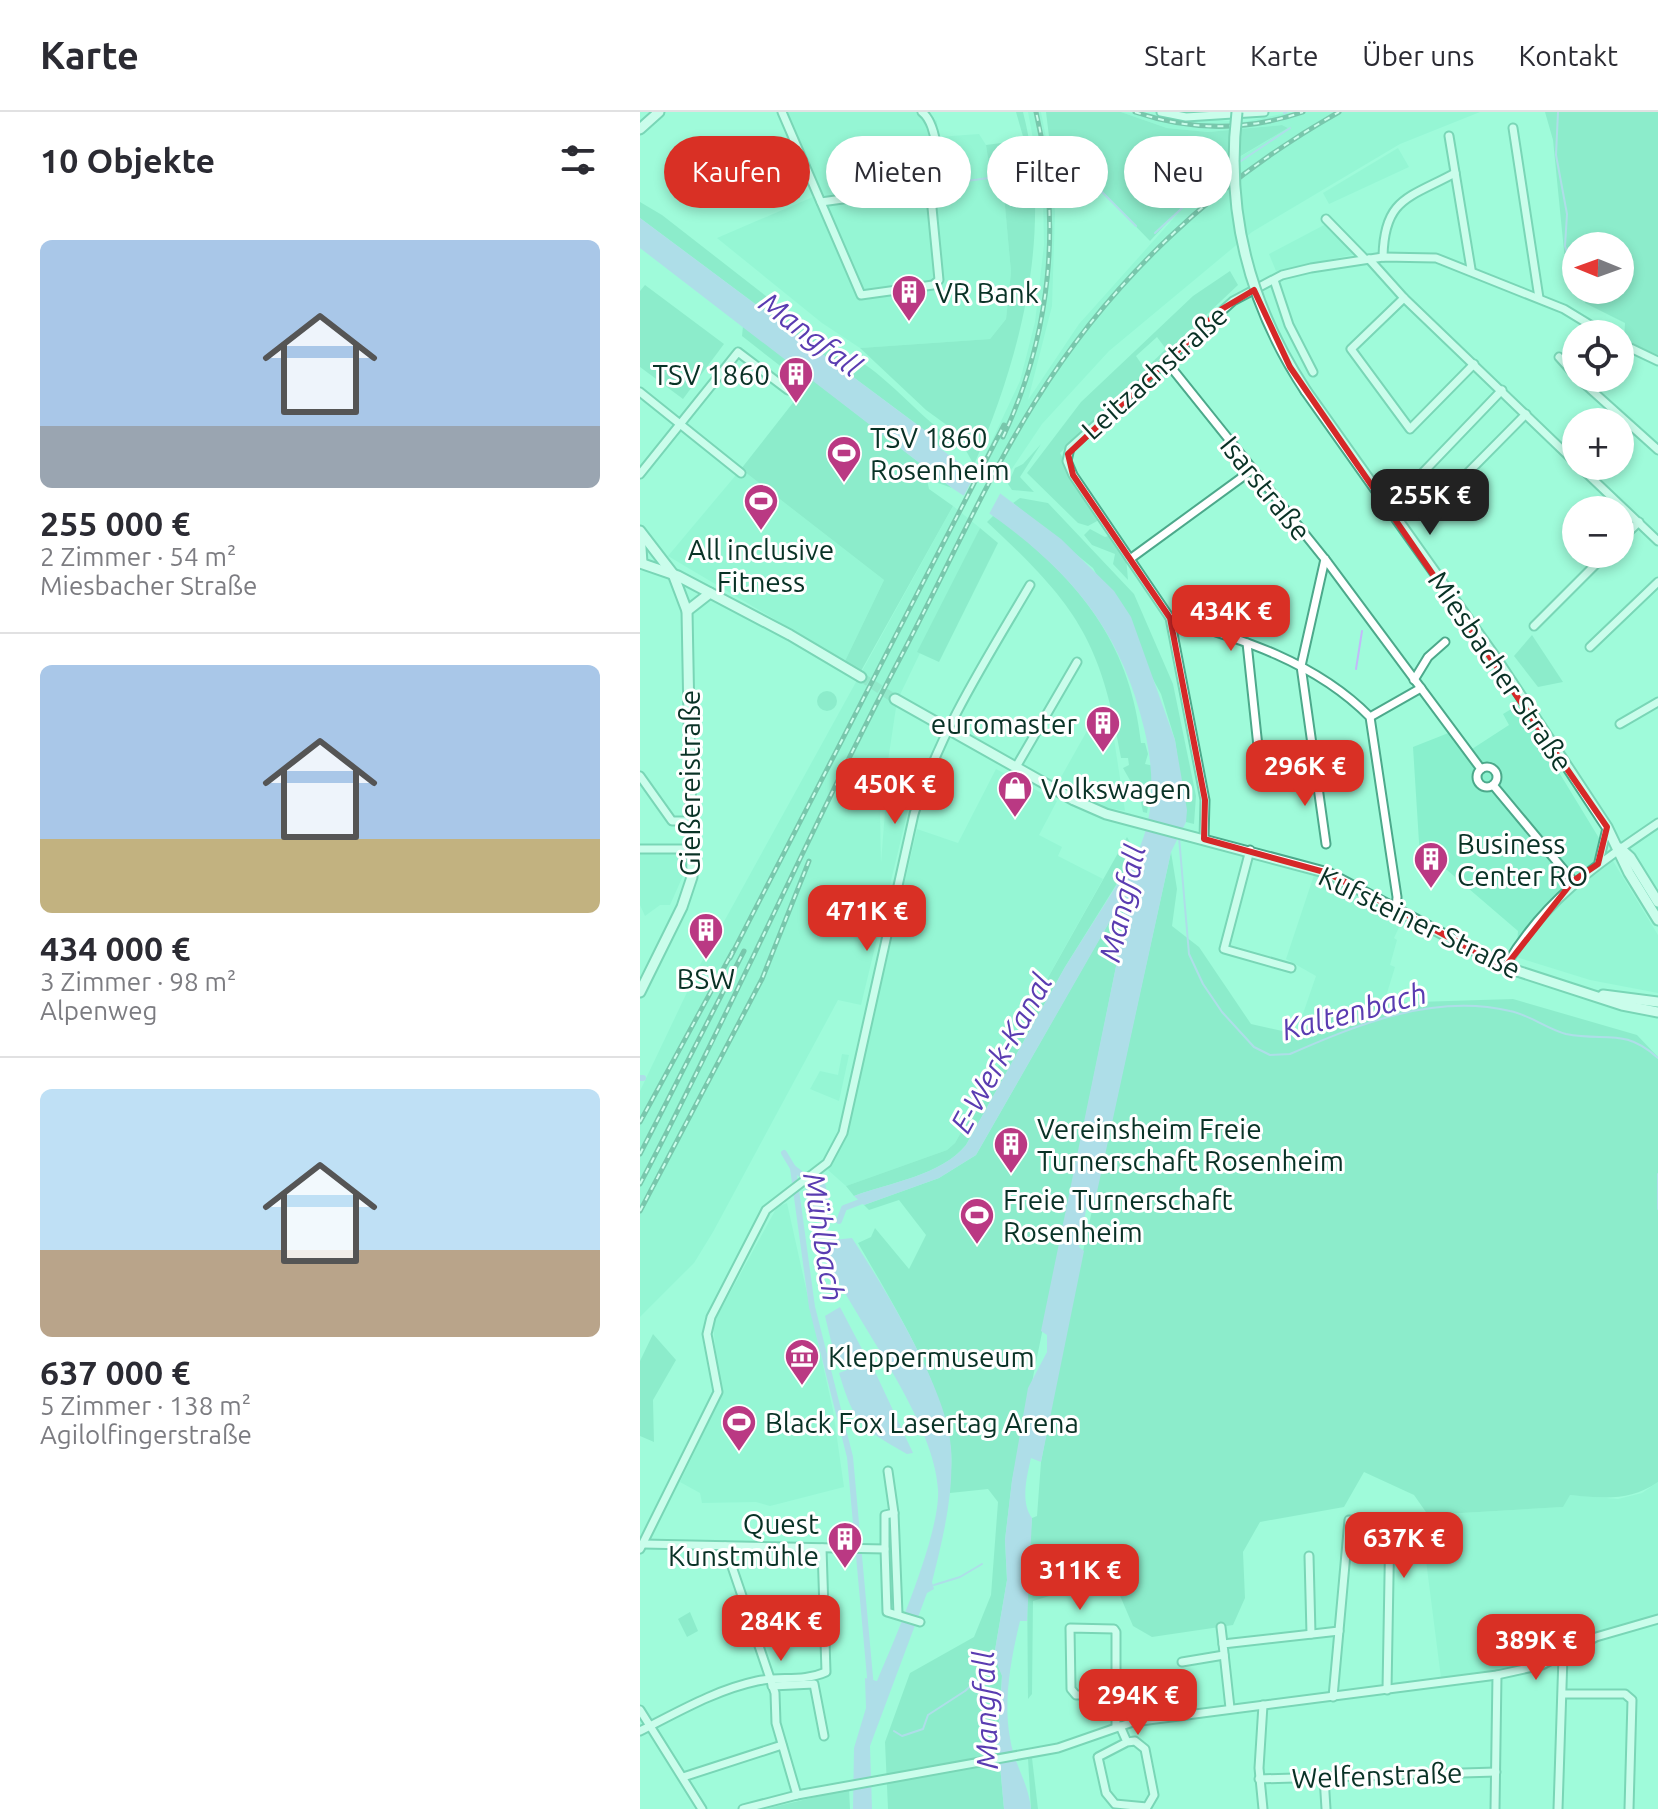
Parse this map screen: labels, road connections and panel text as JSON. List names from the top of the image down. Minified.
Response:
{"streets":{"main road":["Miesbacher Straße","Gießereistraße","Kufsteiner Straße"],"street":["Leitzachstraße","Isarstraße","Welfenstraße"]},"crossings":[["Leitzachstraße","Isarstraße"],["Leitzachstraße","Kufsteiner Straße"]],"water":["Mangfall","Kaltenbach","E-Werk-Kanal","Mühlbach"],"places":{"building":["VR Bank","TSV 1860","euromaster","Business Center RO","BSW","Vereinsheim Freie Turnerschaft Rosenheim","Quest Kunstmühle"],"sports":["TSV 1860 Rosenheim","All inclusive Fitness","Freie Turnerschaft Rosenheim","Black Fox Lasertag Arena"],"shop":["Volkswagen"],"museum":["Kleppermuseum"]},"north":"left","page":{"header":"Karte","nav":["Start","Karte","Über uns","Kontakt"],"heading":"10 Objekte","chip":["Kaufen","Mieten","Filter","Neu"],"list":[{"name":"255 000 €","note":"2 Zimmer · 54 m² · Miesbacher Straße"},{"name":"434 000 €","note":"3 Zimmer · 98 m² · Alpenweg"},{"name":"637 000 €","note":"5 Zimmer · 138 m² · Agilolfingerstraße"}],"map_buttons":["+","−"],"price":["255K €","434K €","296K €","450K €","471K €","637K €","311K €","284K €","389K €","294K €"]}}
